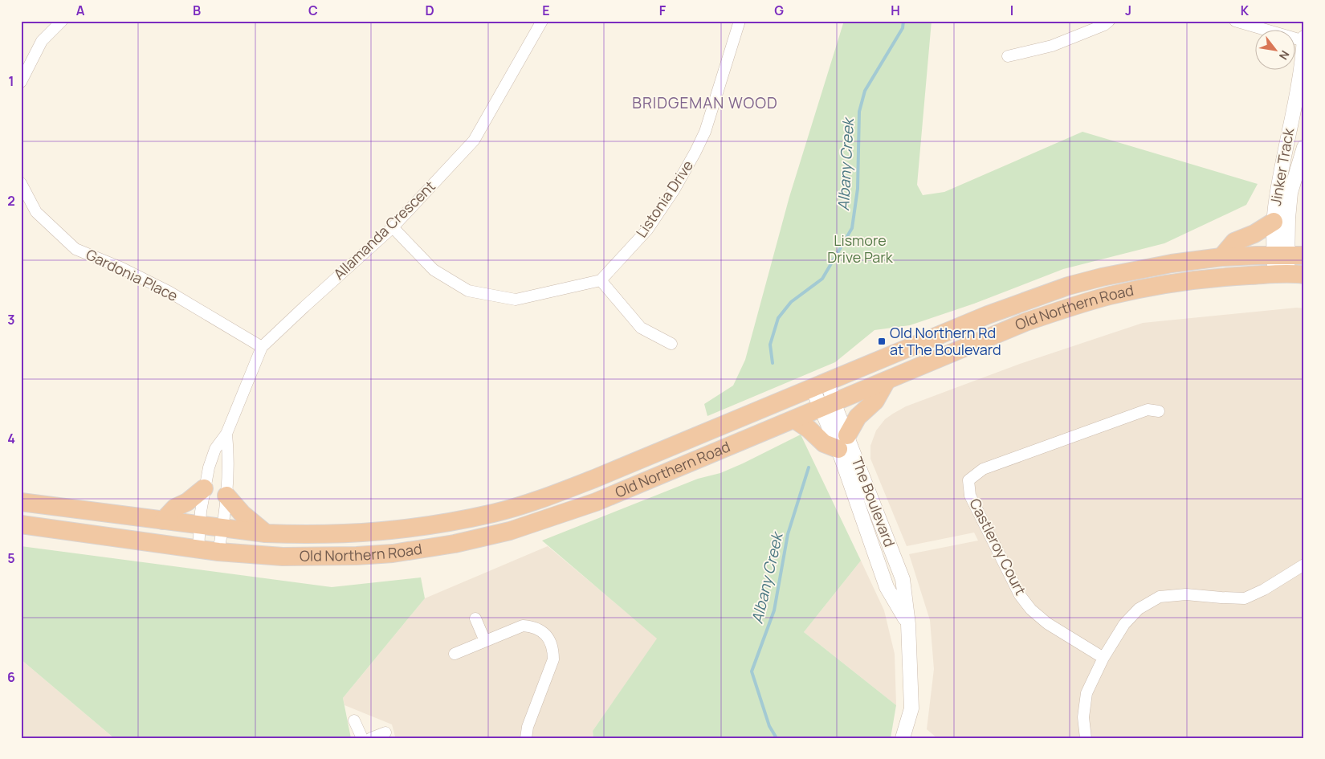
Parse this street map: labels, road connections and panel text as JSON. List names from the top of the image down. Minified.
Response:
{"streets":{"highway":["Old Northern Road"],"street":["Jinker Track","Listonia Drive","Allamanda Crescent","Gardonia Place","The Boulevard","Castleroy Court"]},"crossings":[["Jinker Track","Old Northern Road"],["Allamanda Crescent","Gardonia Place"],["Allamanda Crescent","Old Northern Road"],["Old Northern Road","The Boulevard"]],"districts":["BRIDGEMAN WOOD"],"water":["Albany Creek"],"parks":["Lismore Drive Park"],"places":{"transit":["Old Northern Rd at The Boulevard"]},"north":"bottom right","grid":{"columns":["A","B","C","D","E","F","G","H","I","J","K"],"rows":["1","2","3","4","5","6"]}}
